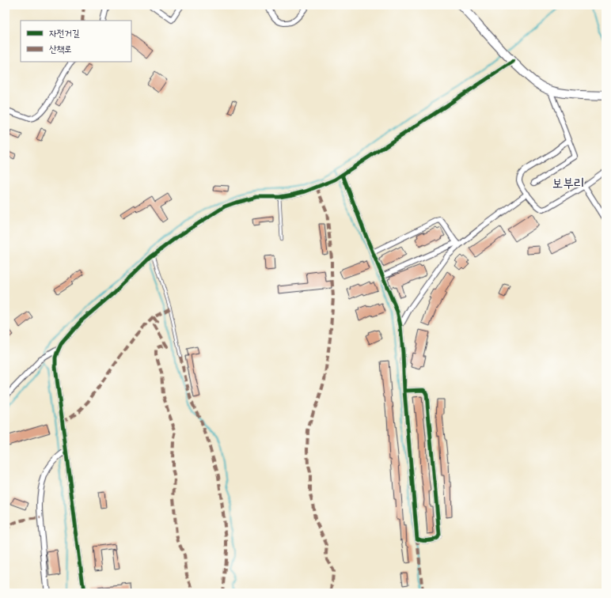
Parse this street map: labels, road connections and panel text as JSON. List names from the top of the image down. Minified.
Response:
{"districts":["보부리"],"legend":["자전거길","산책로"]}
